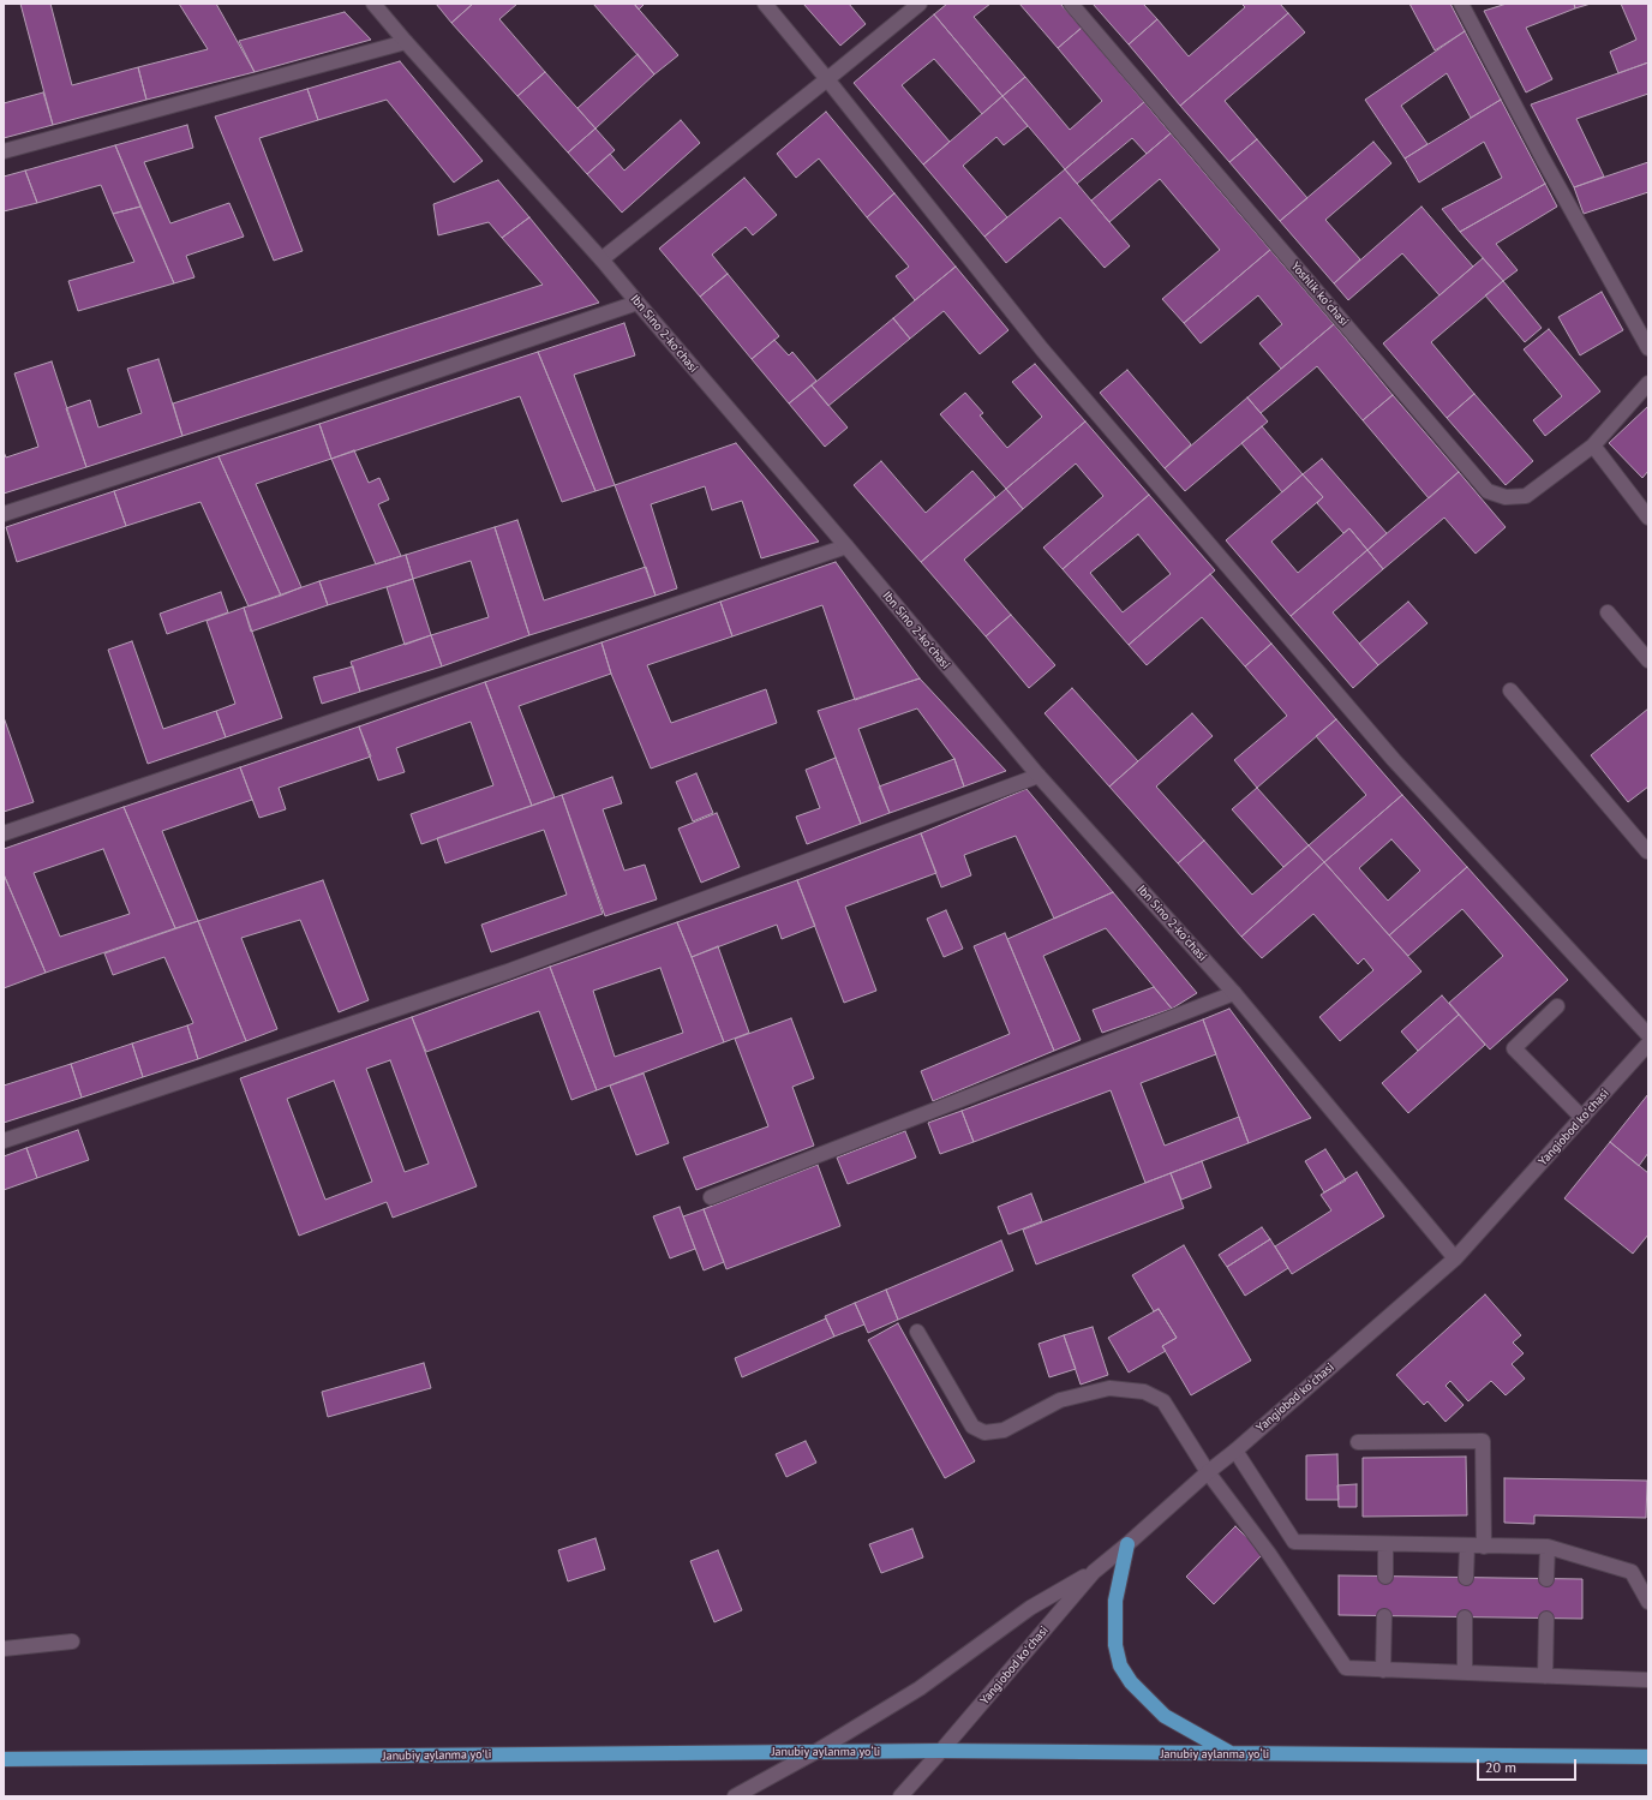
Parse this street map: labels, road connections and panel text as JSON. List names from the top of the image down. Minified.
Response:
{"streets":{"highway":["Janubiy aylanma yoʻli"],"street":["Yoshlik koʻchasi","Ibn Sino 2-koʼchasi","Yangiobod koʻchasi"]},"crossings":[["Ibn Sino 2-koʼchasi","Yangiobod koʻchasi"],["Yangiobod koʻchasi","Janubiy aylanma yoʻli"]],"scale_bar":"20 m"}
